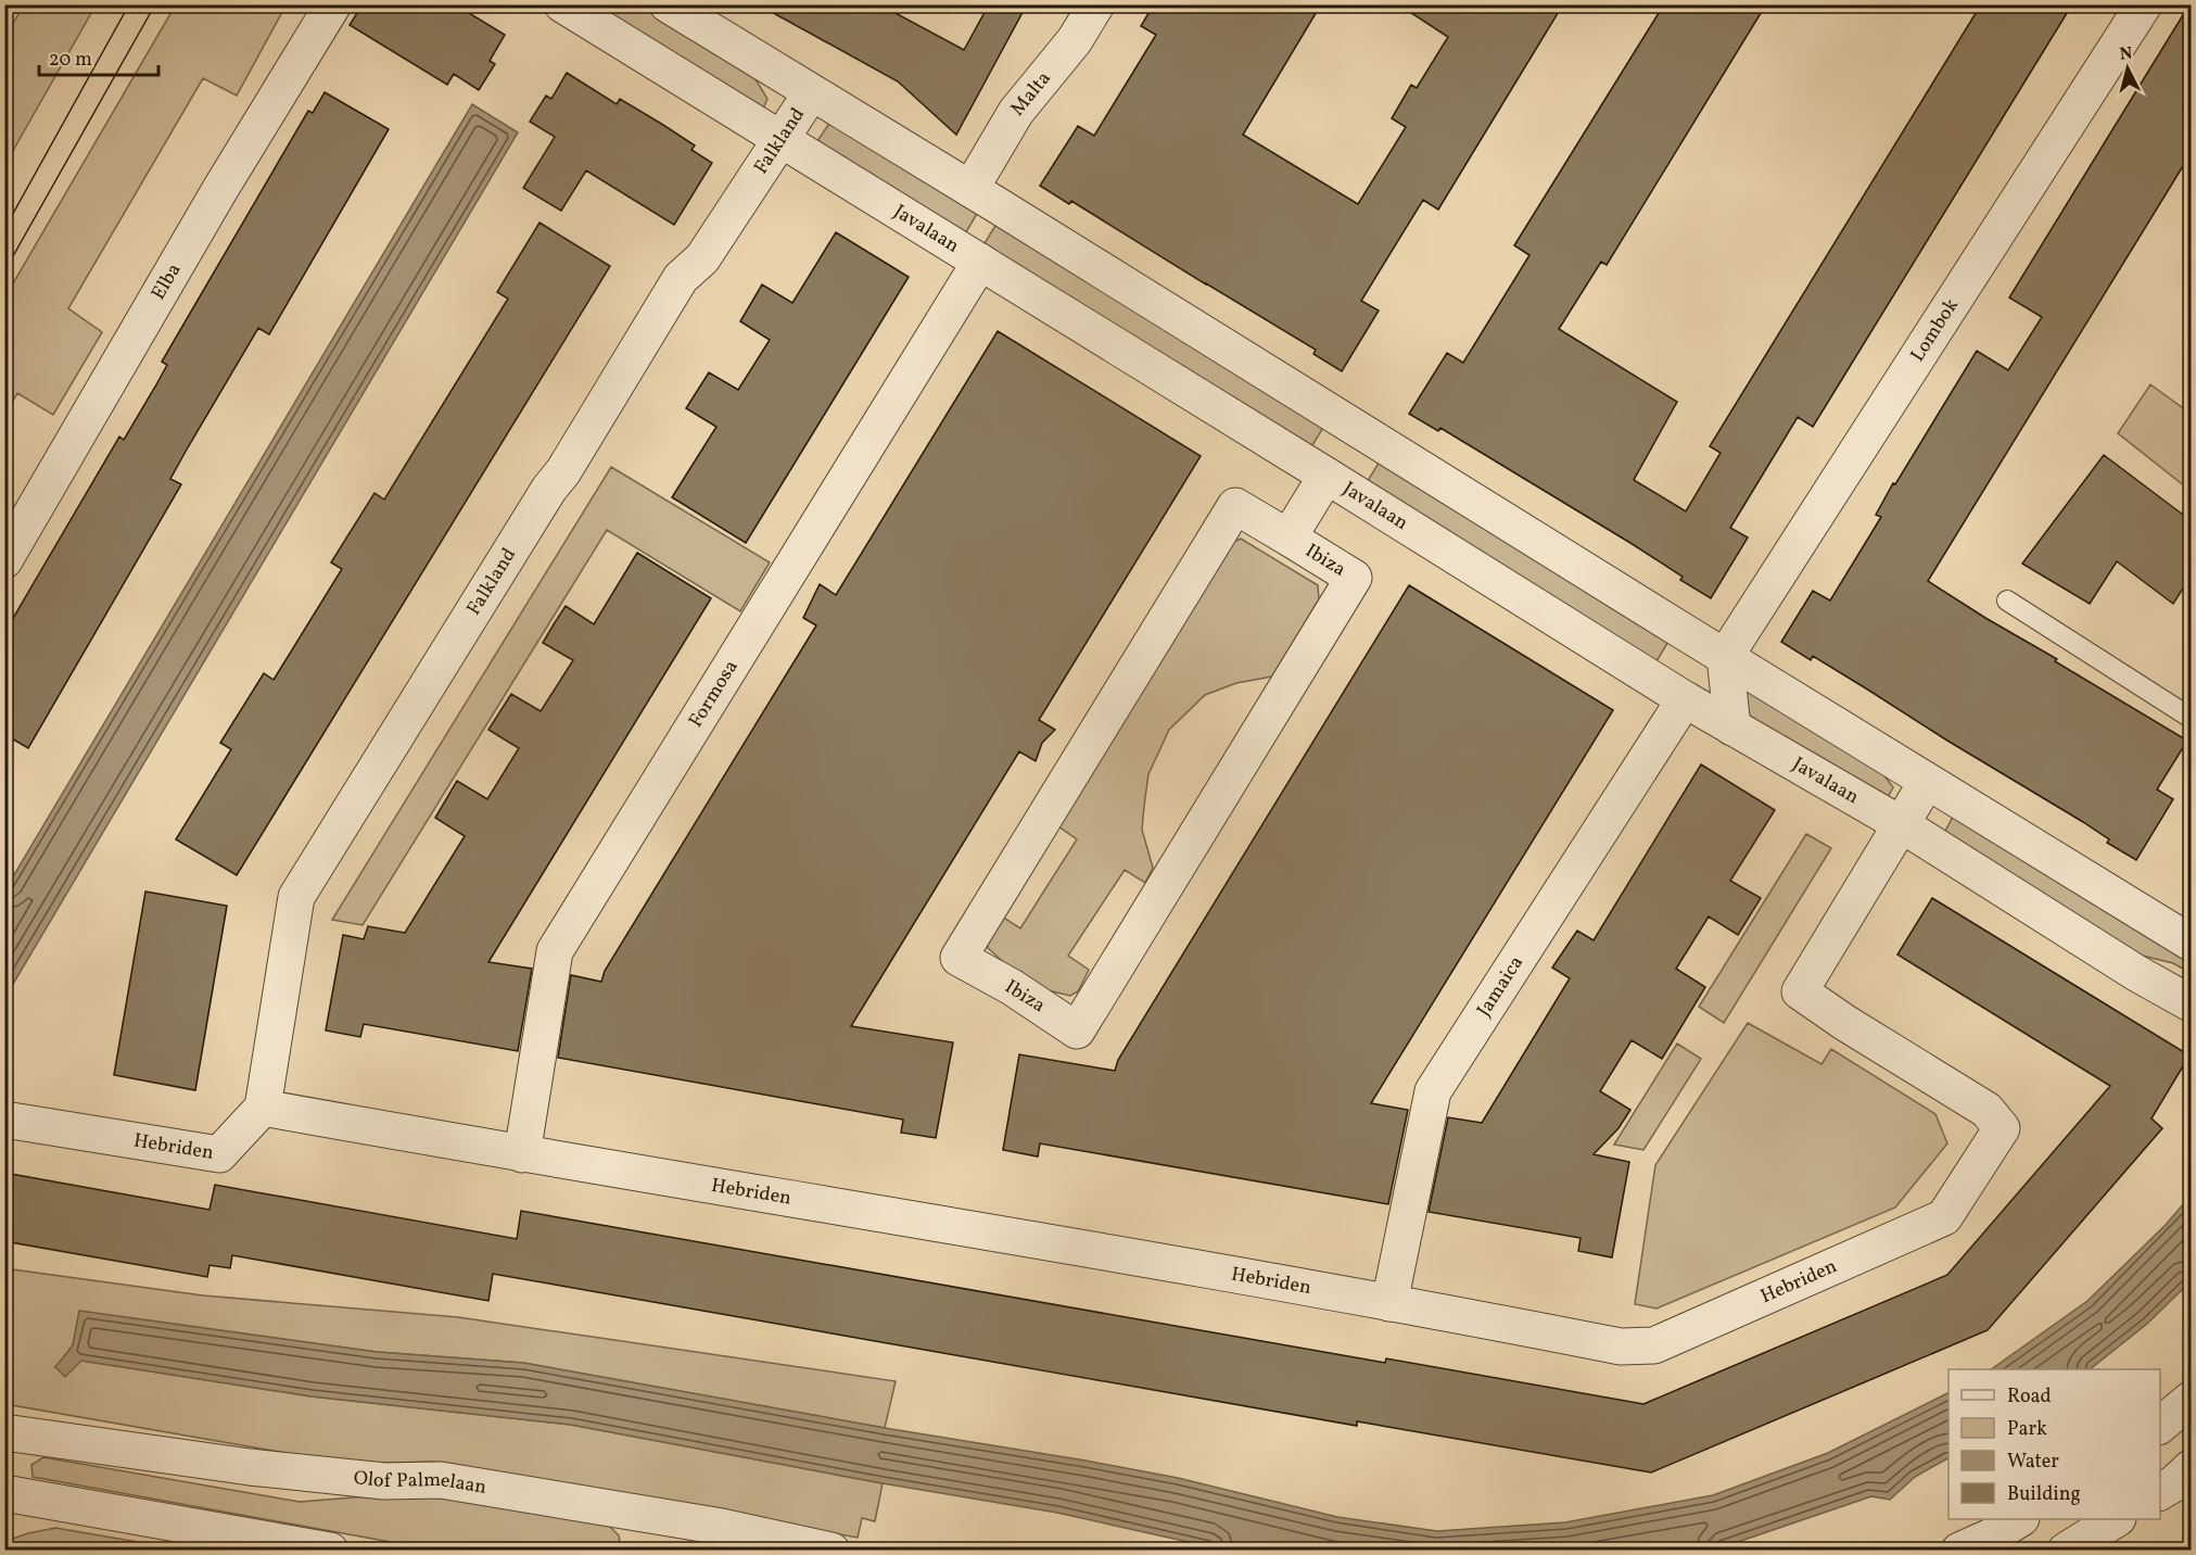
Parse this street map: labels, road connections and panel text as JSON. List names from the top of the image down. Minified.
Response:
{"streets":{"street":["Malta","Falkland","Javalaan","Elba","Lombok","Ibiza","Formosa","Jamaica","Hebriden","Olof Palmelaan"]},"crossings":[["Falkland","Javalaan"],["Falkland","Hebriden"],["Javalaan","Ibiza"],["Javalaan","Formosa"],["Javalaan","Jamaica"],["Javalaan","Hebriden"],["Formosa","Hebriden"],["Jamaica","Hebriden"]],"legend":["Road","Park","Water","Building"],"scale_bar":"20 m","north":"top"}
